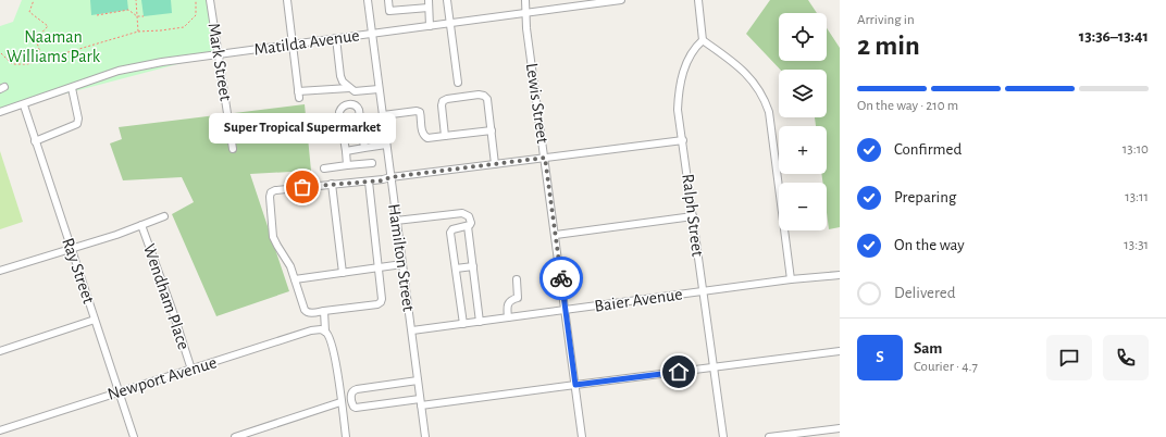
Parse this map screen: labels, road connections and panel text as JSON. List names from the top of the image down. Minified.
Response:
{"streets":{"street":["Matilda Avenue","Mark Street","Lewis Street","Ralph Street","Hamilton Street","Ray Street","Wendham Place","Baier Avenue","Newport Avenue"]},"crossings":[["Matilda Avenue","Mark Street"],["Matilda Avenue","Lewis Street"],["Matilda Avenue","Hamilton Street"],["Matilda Avenue","Ray Street"],["Lewis Street","Baier Avenue"],["Ralph Street","Baier Avenue"],["Hamilton Street","Baier Avenue"],["Ray Street","Newport Avenue"],["Wendham Place","Newport Avenue"]],"parks":["Naaman Williams Park"],"places":["Super Tropical Supermarket"],"page":{"heading":["2 min","Arriving in","13:36–13:41"],"panel":["Sam","Courier · 4.7"],"map_buttons":["+","−"],"bar":"On the way · 210 m","bubble":"Super Tropical Supermarket","list":[["Confirmed","13:10"],["Preparing","13:11"],["On the way","13:31"],"Delivered"],"round":"S"}}
